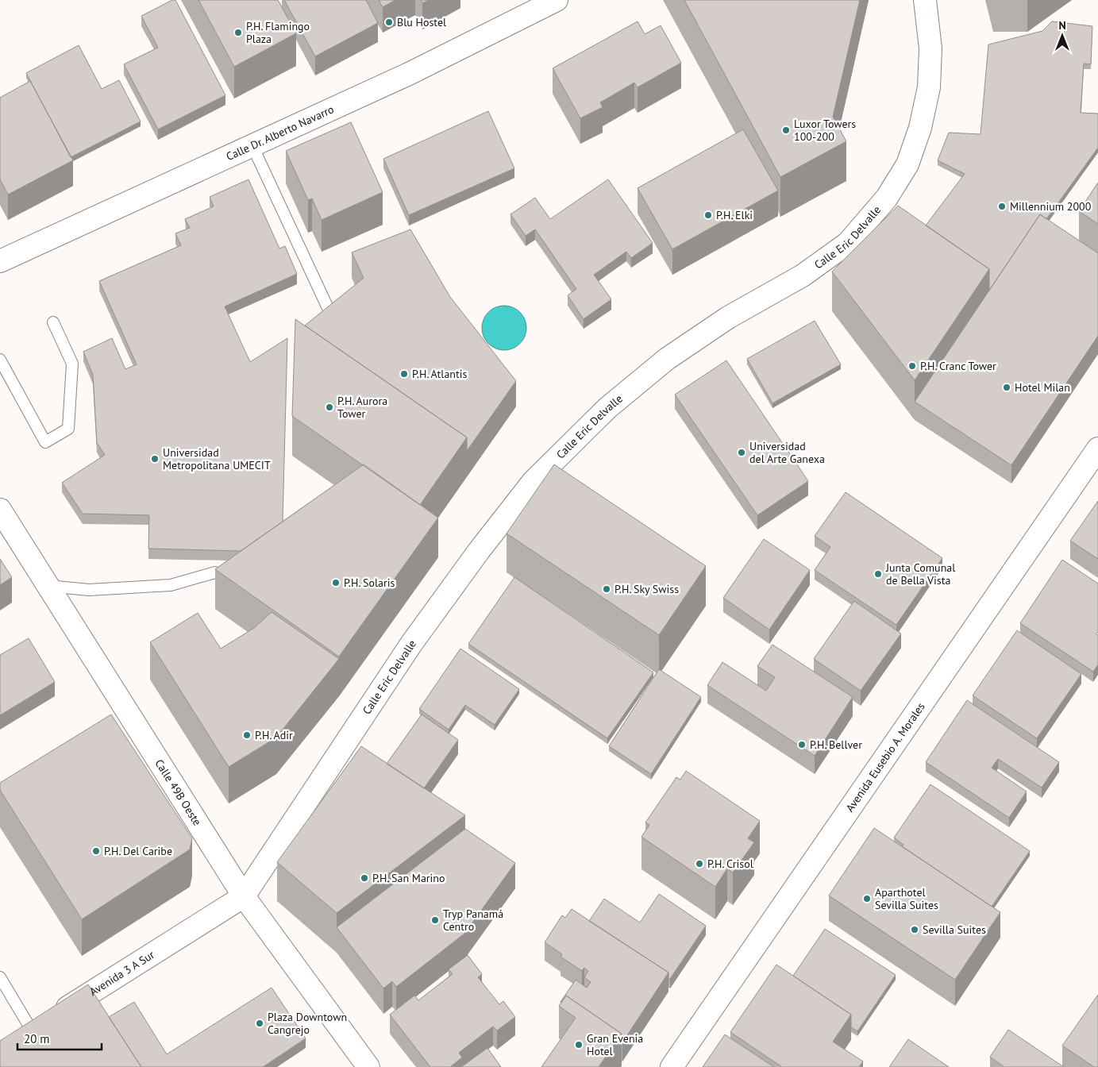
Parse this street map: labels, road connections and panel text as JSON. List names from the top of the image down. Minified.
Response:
{"streets":{"street":["Calle Dr. Alberto Navarro","Calle Eric Delvalle","Avenida Eusebio A. Morales","Calle 49B Oeste","Avenida 3 A Sur"]},"crossings":[["Calle Eric Delvalle","Calle 49B Oeste"],["Calle Eric Delvalle","Avenida 3 A Sur"],["Calle 49B Oeste","Avenida 3 A Sur"]],"places":["Blu Hostel","P.H. Flamingo Plaza","Luxor Towers 100-200","Millennium 2000","P.H. Elki","P.H. Cranc Tower","P.H. Atlantis","Hotel Milan","P.H. Aurora Tower","Universidad del Arte Ganexa","Universidad Metropolitana UMECIT","Junta Comunal de Bella Vista","P.H. Solaris","P.H. Sky Swiss","P.H. Adir","P.H. Bellver","P.H. Del Caribe","P.H. Crisol","P.H. San Marino","Aparthotel Sevilla Suites","Tryp Panamá Centro","Sevilla Suites","Plaza Downtown Cangrejo","Gran Evenia Hotel"],"scale_bar":"20 m","north":"top"}
